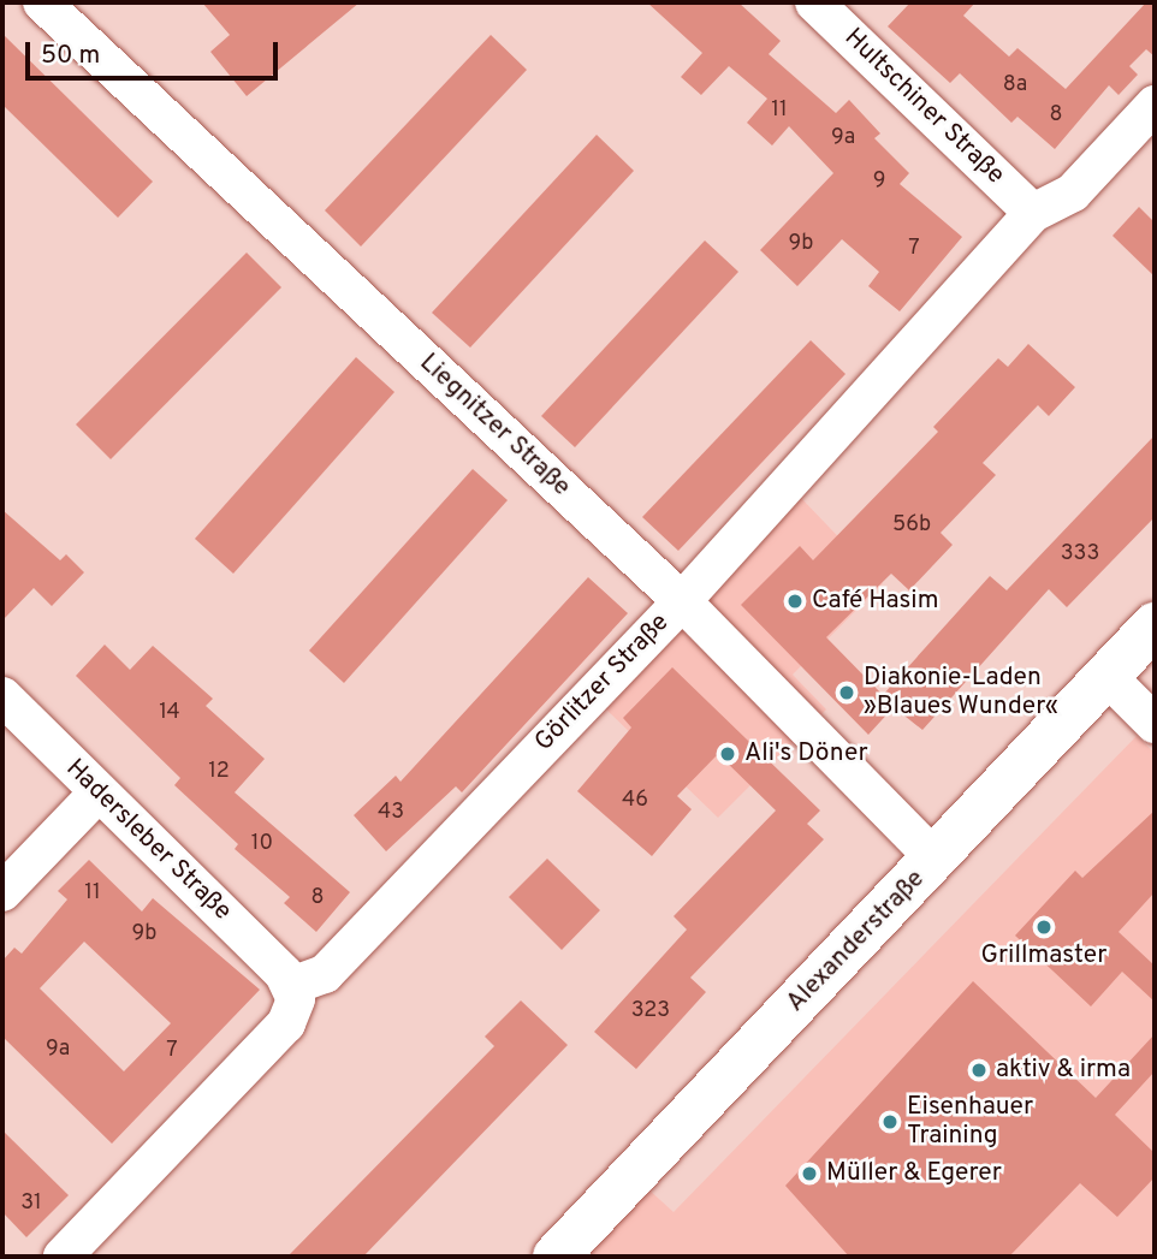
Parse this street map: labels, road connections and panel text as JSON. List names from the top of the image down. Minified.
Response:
{"streets":{"main road":["Alexanderstraße"],"street":["Hultschiner Straße","Liegnitzer Straße","Görlitzer Straße","Hadersleber Straße"]},"crossings":[["Hultschiner Straße","Görlitzer Straße"],["Liegnitzer Straße","Görlitzer Straße"],["Liegnitzer Straße","Alexanderstraße"],["Görlitzer Straße","Hadersleber Straße"]],"places":["Café Hasim","Diakonie-Laden »Blaues Wunder«","Ali's Döner","Grillmaster","aktiv & irma","Eisenhauer Training","Müller & Egerer"],"house_numbers":["8a","11","8","9a","9","9b","7","56b","333","14","12","46","43","10","11","8","9b","323","9a","7","31"],"scale_bar":"50 m"}
